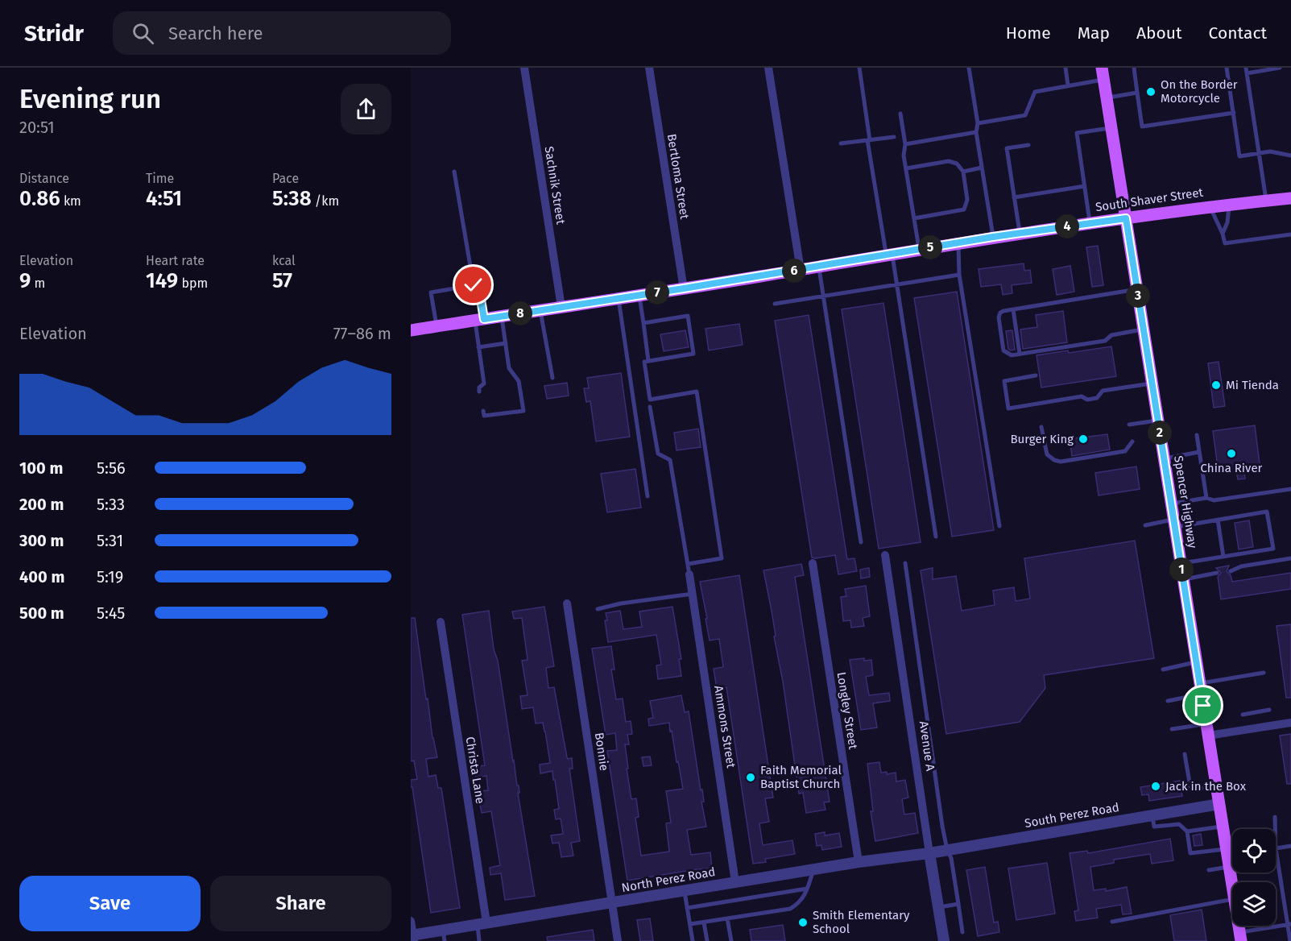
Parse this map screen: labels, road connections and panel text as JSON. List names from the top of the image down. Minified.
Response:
{"streets":{"main road":["South Shaver Street","Spencer Highway"],"street":["Bertloma Street","Sachnik Street","Longley Street","Ammons Street","Avenue A","Bonnie","Christa Lane","South Perez Road","North Perez Road"]},"crossings":[["Bertloma Street","South Shaver Street"],["Sachnik Street","South Shaver Street"],["South Shaver Street","Spencer Highway"],["Spencer Highway","South Perez Road"],["Longley Street","North Perez Road"],["Ammons Street","North Perez Road"],["Avenue A","South Perez Road"],["Avenue A","North Perez Road"],["Bonnie","North Perez Road"],["Christa Lane","North Perez Road"],["South Perez Road","North Perez Road"]],"places":["On the Border Motorcycle","Mi Tienda","Burger King","China River","Faith Memorial Baptist Church","Jack in the Box","Smith Elementary School"],"page":{"header":"Stridr","search":"Search here","nav":["Home","Map","About","Contact"],"heading":["Evening run","20:51"],"stats":[["Distance","0.86 km"],["Time","4:51"],["Pace","5:38 /km"],["Elevation","9 m"],["Heart rate","149 bpm"],["kcal","57"]],"pins":["4","5","6","7","3","8","2","1"],"chart":["Elevation","77–86 m"],"list":[{"name":"100 m","note":"5:56"},{"name":"200 m","note":"5:33"},{"name":"300 m","note":"5:31"},{"name":"400 m","note":"5:19"},{"name":"500 m","note":"5:45"}],"buttons":["Save","Share"]}}
